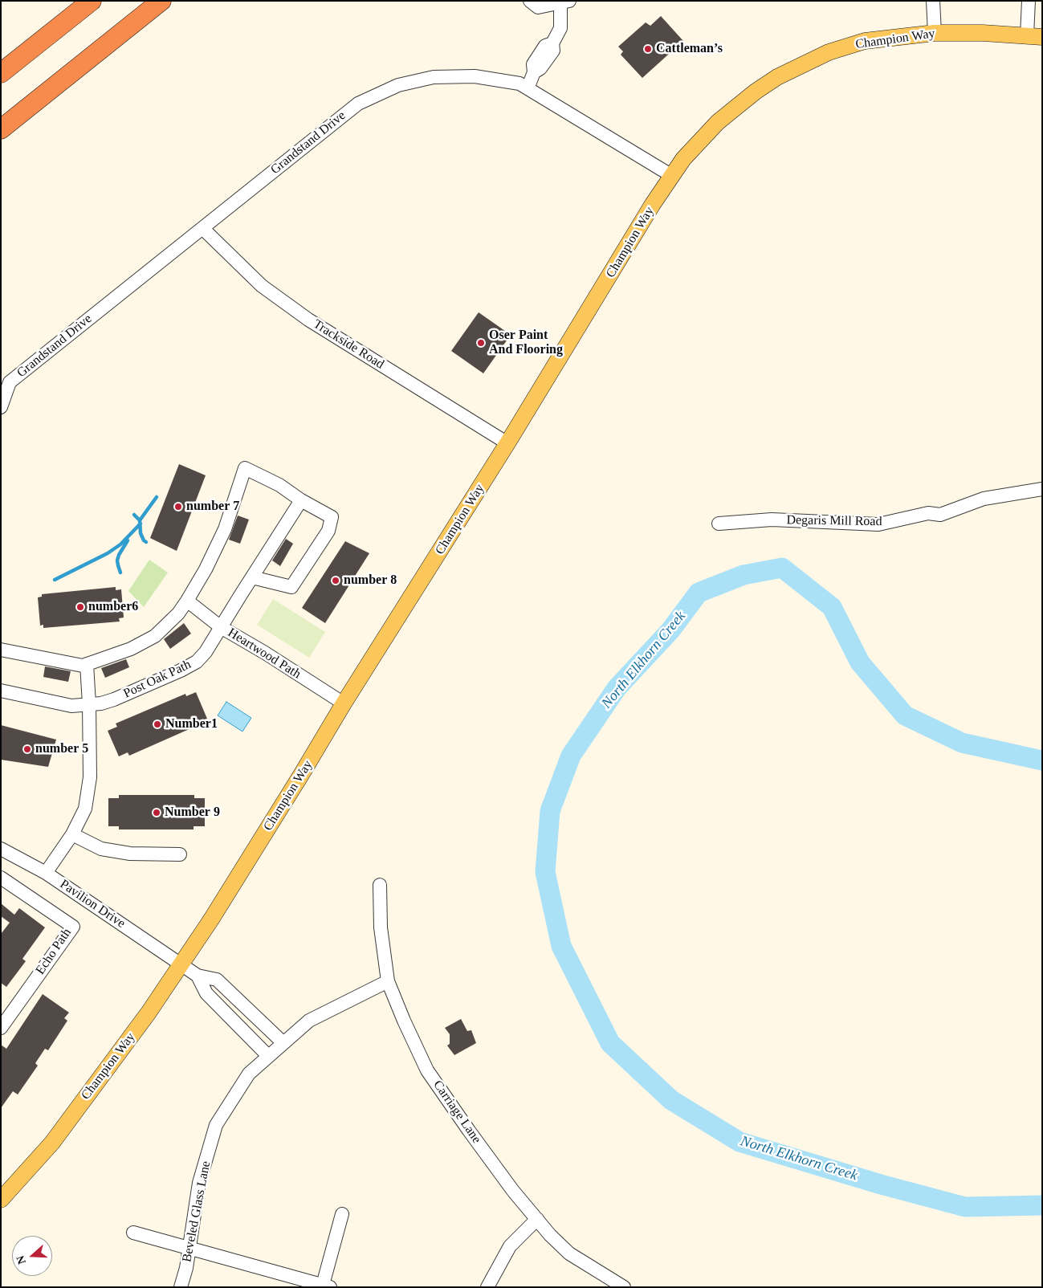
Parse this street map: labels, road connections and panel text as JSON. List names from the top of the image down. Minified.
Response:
{"streets":{"main road":["Champion Way"],"street":["Grandstand Drive","Trackside Road","Degaris Mill Road","Heartwood Path","Post Oak Path","Pavilion Drive","Echo Path","Carriage Lane","Beveled Glass Lane"]},"crossings":[["Champion Way","Grandstand Drive"],["Champion Way","Trackside Road"],["Champion Way","Heartwood Path"],["Champion Way","Pavilion Drive"],["Grandstand Drive","Trackside Road"],["Heartwood Path","Post Oak Path"],["Carriage Lane","Beveled Glass Lane"]],"water":["North Elkhorn Creek"],"places":["Cattleman’s","Oser Paint And Flooring","number 7","number 8","number6","Number1","number 5","Number 9"],"north":"left"}
